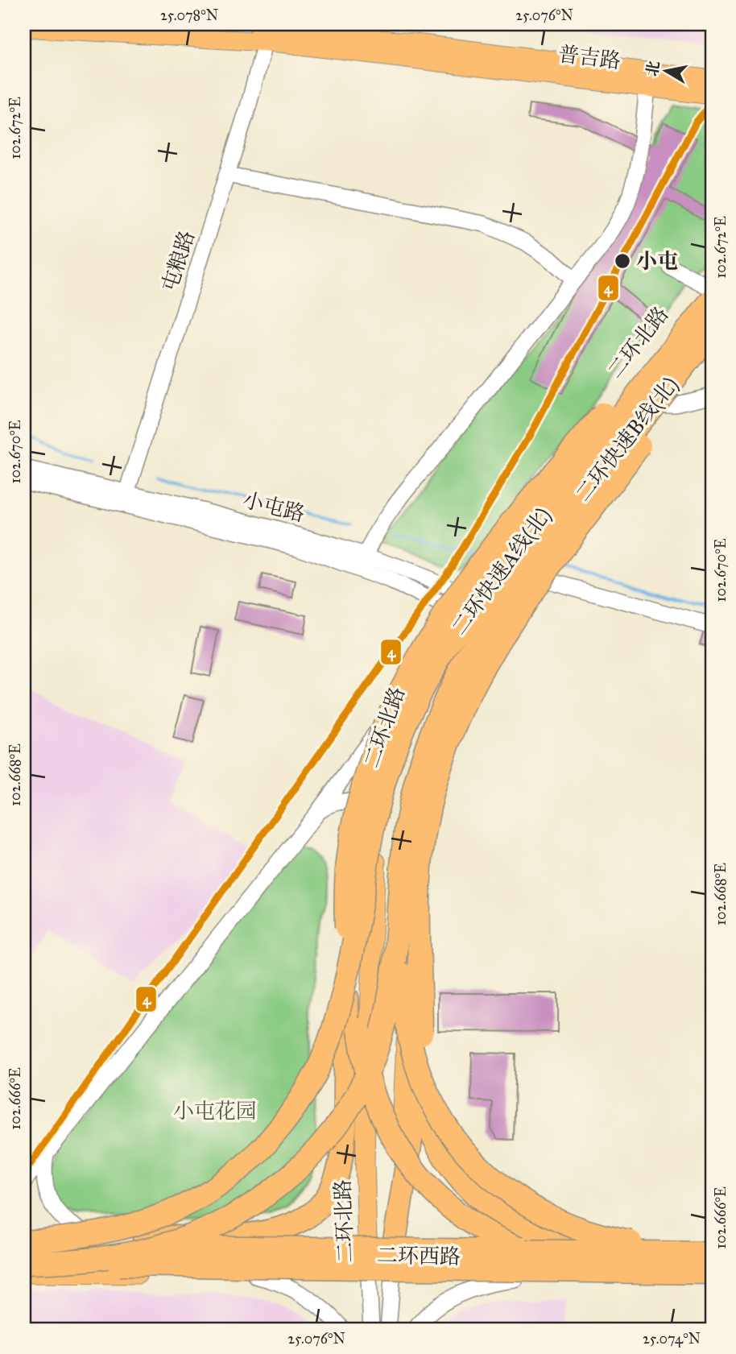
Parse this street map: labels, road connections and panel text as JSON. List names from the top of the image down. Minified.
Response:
{"streets":{"highway":["二环快速B线(北)","二环快速A线(北)"],"main road":["普吉路","二环北路","二环西路"],"street":["屯粮路","小屯路"]},"crossings":[["普吉路","屯粮路"],["屯粮路","小屯路"],["二环北路","小屯路"],["二环北路","二环快速A线(北)"],["二环北路","二环西路"]],"parks":["小屯花园"],"places":["小屯"],"lines":["transit line 4"],"north":"left","coordinates":["25.078°N","25.076°N","102.672°E","102.670°E","102.668°E","102.666°E","25.074°N"]}
